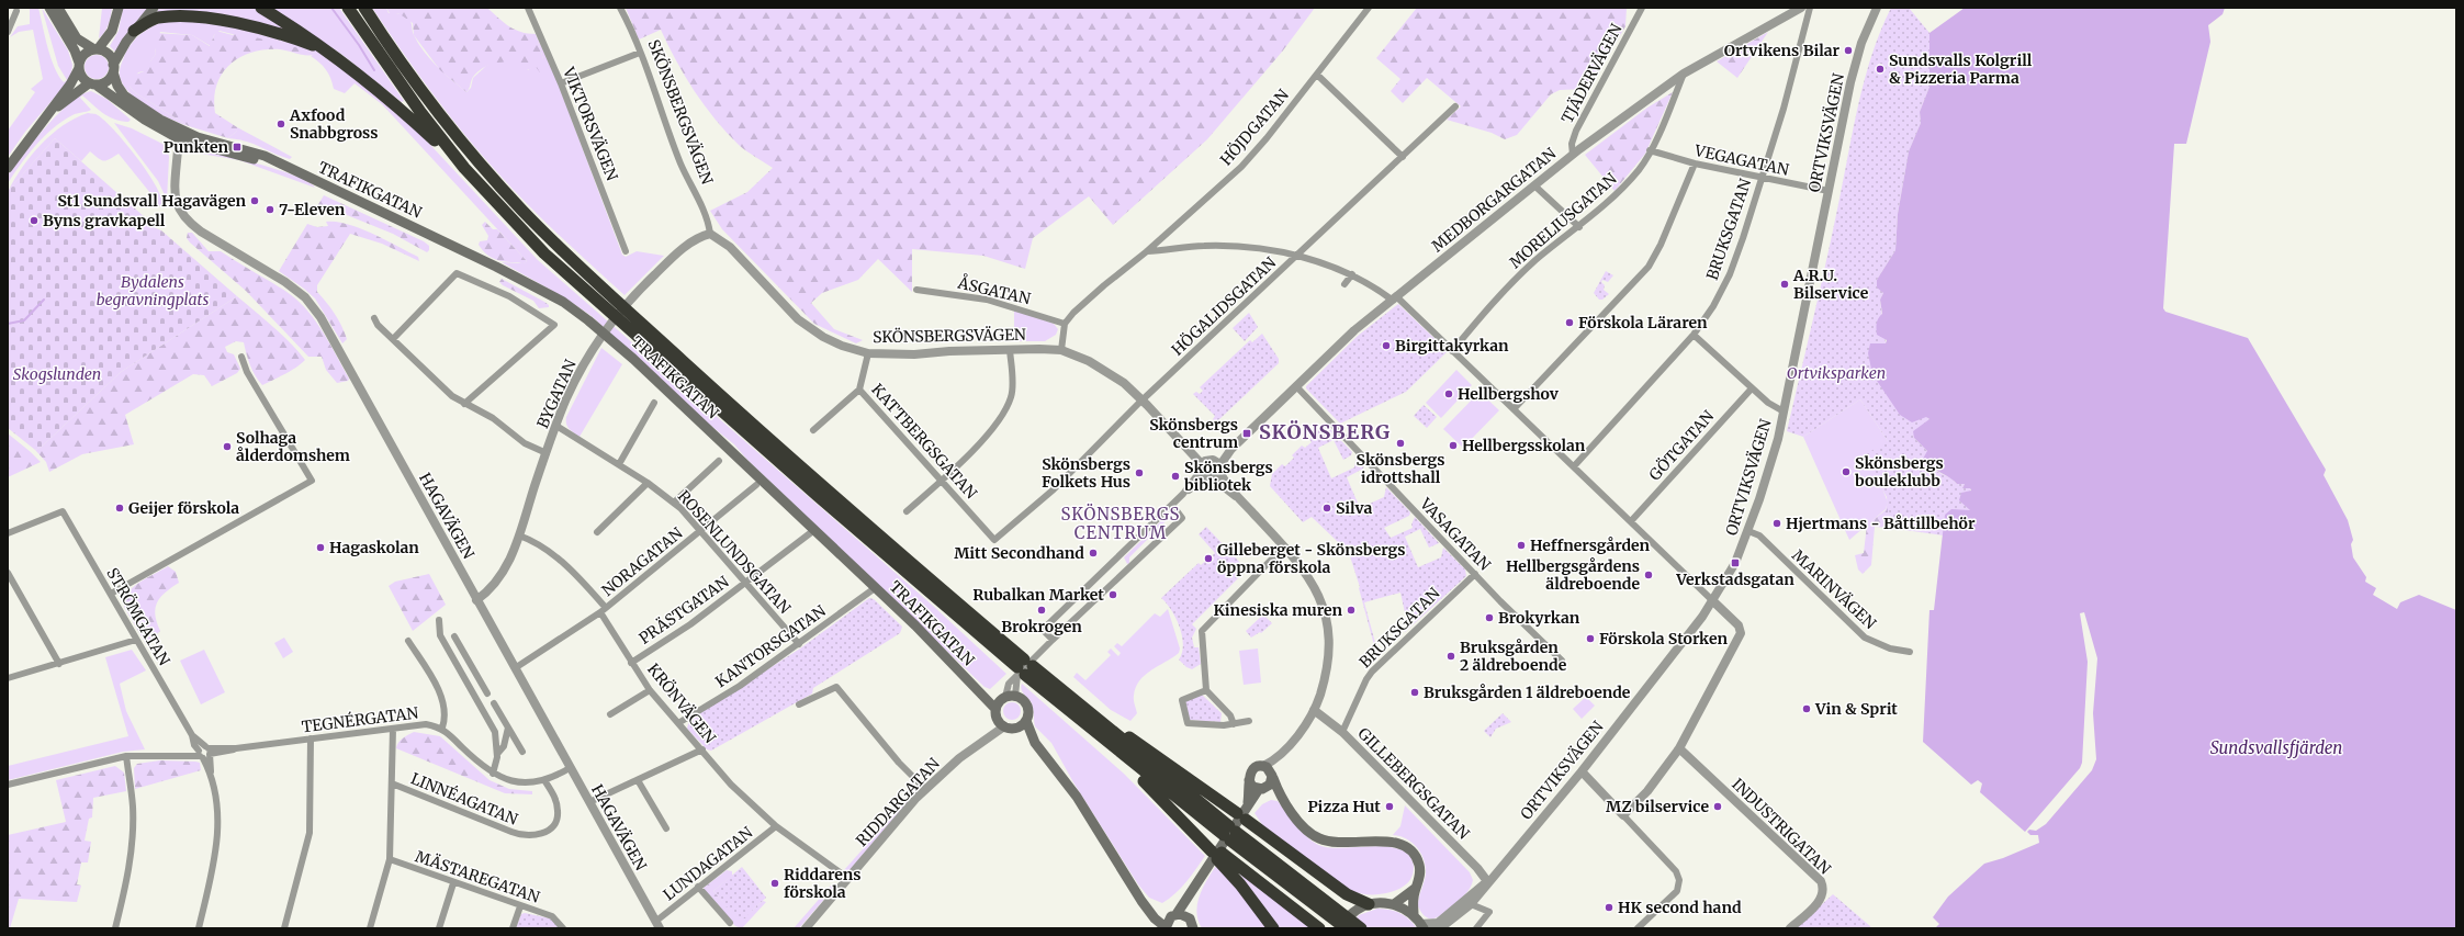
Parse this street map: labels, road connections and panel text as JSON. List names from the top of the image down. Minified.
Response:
{"streets":{"main road":["TRAFIKGATAN"],"street":["TJÄDERVÄGEN","SKÖNSBERGSVÄGEN","VIKTORSVÄGEN","HÖJDGATAN","ORTVIKSVÄGEN","VEGAGATAN","MEDBORGARGATAN","MORELIUSGATAN","BRUKSGATAN","ÅSGATAN","HÖGALIDSGATAN","BYGATAN","KATTBERGSGATAN","GÖTGATAN","HAGAVÄGEN","VASAGATAN","ROSENLUNDSGATAN","NORAGATAN","MARINVÄGEN","PRÄSTGATAN","STRÖMGATAN","KANTORSGATAN","KRÖNVÄGEN","TEGNÉRGATAN","GILLEBERGSGATAN","LINNÉAGATAN","RIDDARGATAN","INDUSTRIGATAN","LUNDAGATAN","MÄSTAREGATAN"]},"crossings":[["TJÄDERVÄGEN","MEDBORGARGATAN"],["SKÖNSBERGSVÄGEN","MEDBORGARGATAN"],["SKÖNSBERGSVÄGEN","HÖGALIDSGATAN"],["SKÖNSBERGSVÄGEN","BYGATAN"],["HÖJDGATAN","ÅSGATAN"],["ORTVIKSVÄGEN","VEGAGATAN"],["ORTVIKSVÄGEN","MARINVÄGEN"],["ORTVIKSVÄGEN","GILLEBERGSGATAN"],["VEGAGATAN","MORELIUSGATAN"],["VEGAGATAN","BRUKSGATAN"],["TRAFIKGATAN","HAGAVÄGEN"],["TRAFIKGATAN","PRÄSTGATAN"],["TRAFIKGATAN","KANTORSGATAN"],["TRAFIKGATAN","RIDDARGATAN"],["MEDBORGARGATAN","MORELIUSGATAN"],["MEDBORGARGATAN","VASAGATAN"],["BRUKSGATAN","VASAGATAN"],["BRUKSGATAN","GILLEBERGSGATAN"],["HÖGALIDSGATAN","KATTBERGSGATAN"],["BYGATAN","HAGAVÄGEN"],["BYGATAN","ROSENLUNDSGATAN"],["BYGATAN","KRÖNVÄGEN"],["HAGAVÄGEN","NORAGATAN"],["HAGAVÄGEN","LUNDAGATAN"],["ROSENLUNDSGATAN","NORAGATAN"],["ROSENLUNDSGATAN","PRÄSTGATAN"],["ROSENLUNDSGATAN","KANTORSGATAN"],["NORAGATAN","KRÖNVÄGEN"],["PRÄSTGATAN","KRÖNVÄGEN"],["STRÖMGATAN","TEGNÉRGATAN"],["KANTORSGATAN","KRÖNVÄGEN"],["KRÖNVÄGEN","RIDDARGATAN"],["KRÖNVÄGEN","LUNDAGATAN"]],"districts":["SKÖNSBERG","SKÖNSBERGS CENTRUM"],"water":["Sundsvallsfjärden"],"parks":["Bydalens begravningplats","Ortviksparken","Skogslunden"],"places":{"other":["Ortvikens Bilar","Sundsvalls Kolgrill & Pizzeria Parma","Axfood Snabbgross","St1 Sundsvall Hagavägen","7-Eleven","Byns gravkapell","A.R.U. Bilservice","Förskola Läraren","Birgittakyrkan","Hellbergshov","Skönsbergs idrottshall","Hellbergsskolan","Solhaga ålderdomshem","Skönsbergs bouleklubb","Skönsbergs Folkets Hus","Skönsbergs bibliotek","Geijer förskola","Silva","Hjertmans - Båttillbehör","Heffnersgården","Hagaskolan","Mitt Secondhand","Gilleberget - Skönsbergs öppna förskola","Hellbergsgårdens äldreboende","Rubalkan Market","Brokrogen","Kinesiska muren","Brokyrkan","Förskola Storken","Bruksgården 2 äldreboende","Bruksgården 1 äldreboende","Vin & Sprit","Pizza Hut","MZ bilservice","Riddarens förskola","HK second hand"],"transit":["Punkten","Skönsbergs centrum","Verkstadsgatan"]}}
